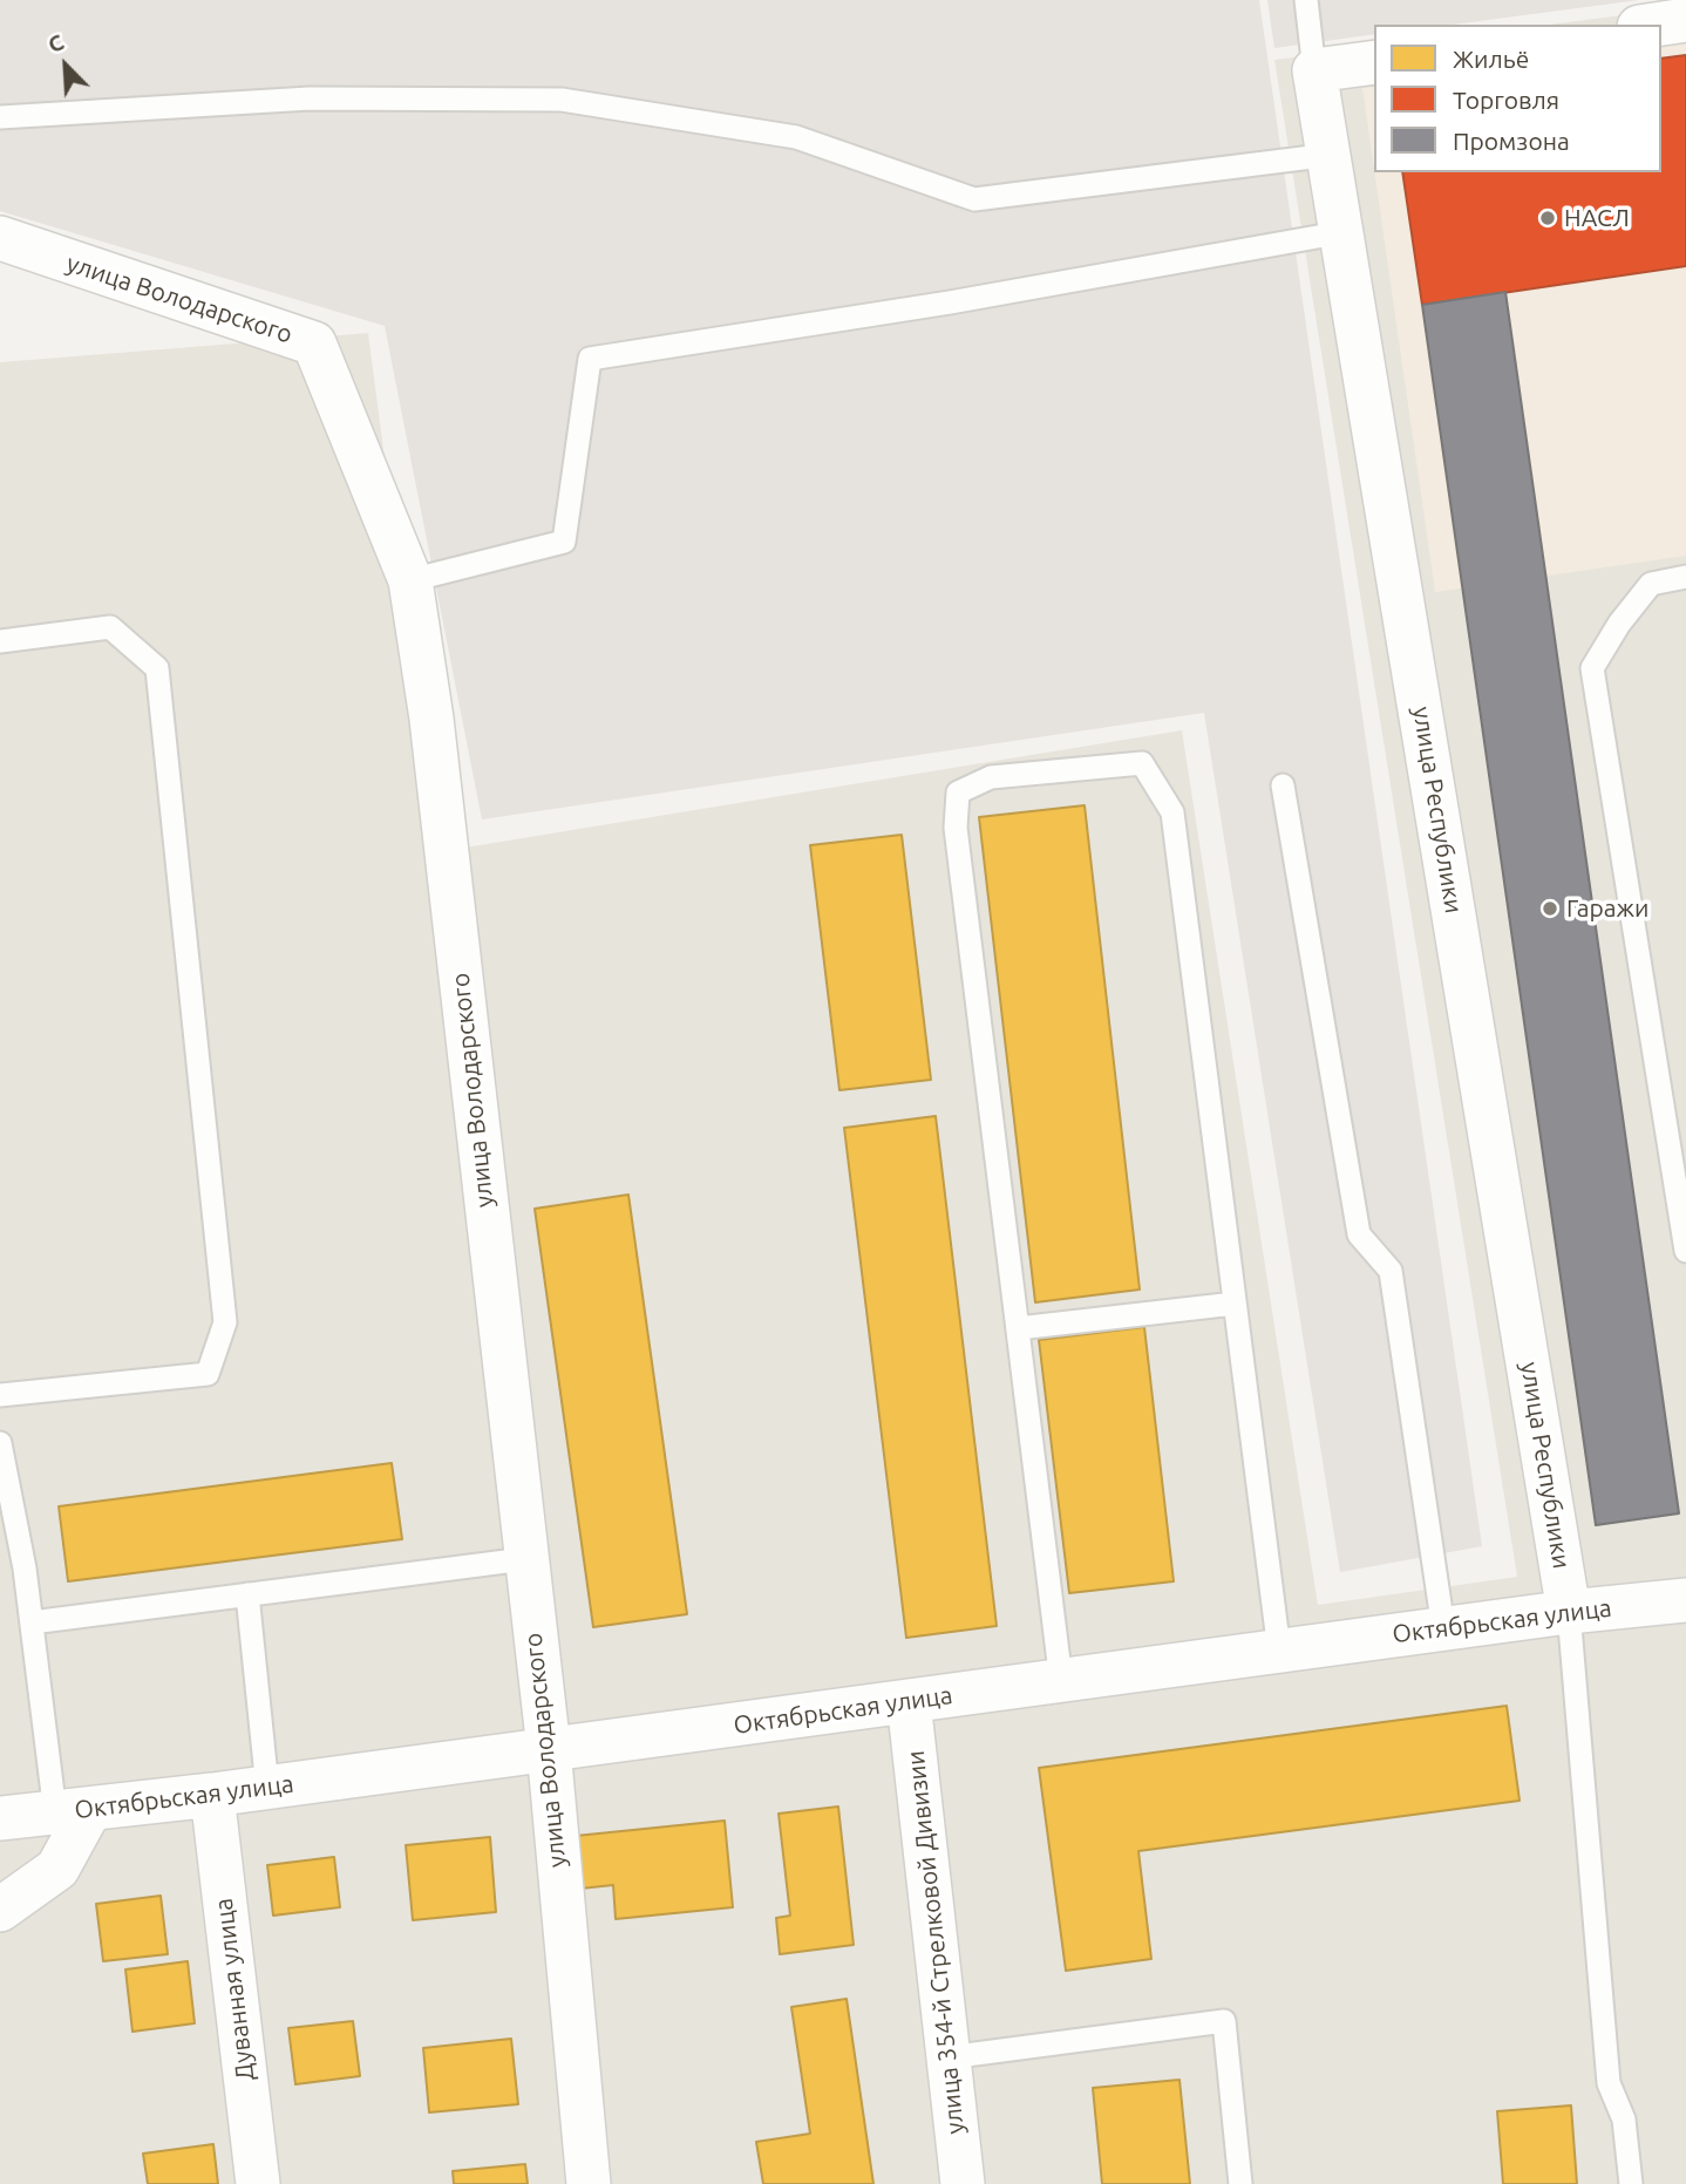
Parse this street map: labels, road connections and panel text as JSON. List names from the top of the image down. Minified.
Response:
{"streets":{"street":["улица Володарского","улица Республики","Октябрьская улица","улица 354-й Стрелковой Дивизии","Дуванная улица"]},"crossings":[["улица Володарского","Октябрьская улица"],["улица Республики","Октябрьская улица"],["Октябрьская улица","улица 354-й Стрелковой Дивизии"],["Октябрьская улица","Дуванная улица"]],"places":["НАСЛ","Гаражи"],"legend":["Жильё","Торговля","Промзона"],"north":"top left"}
